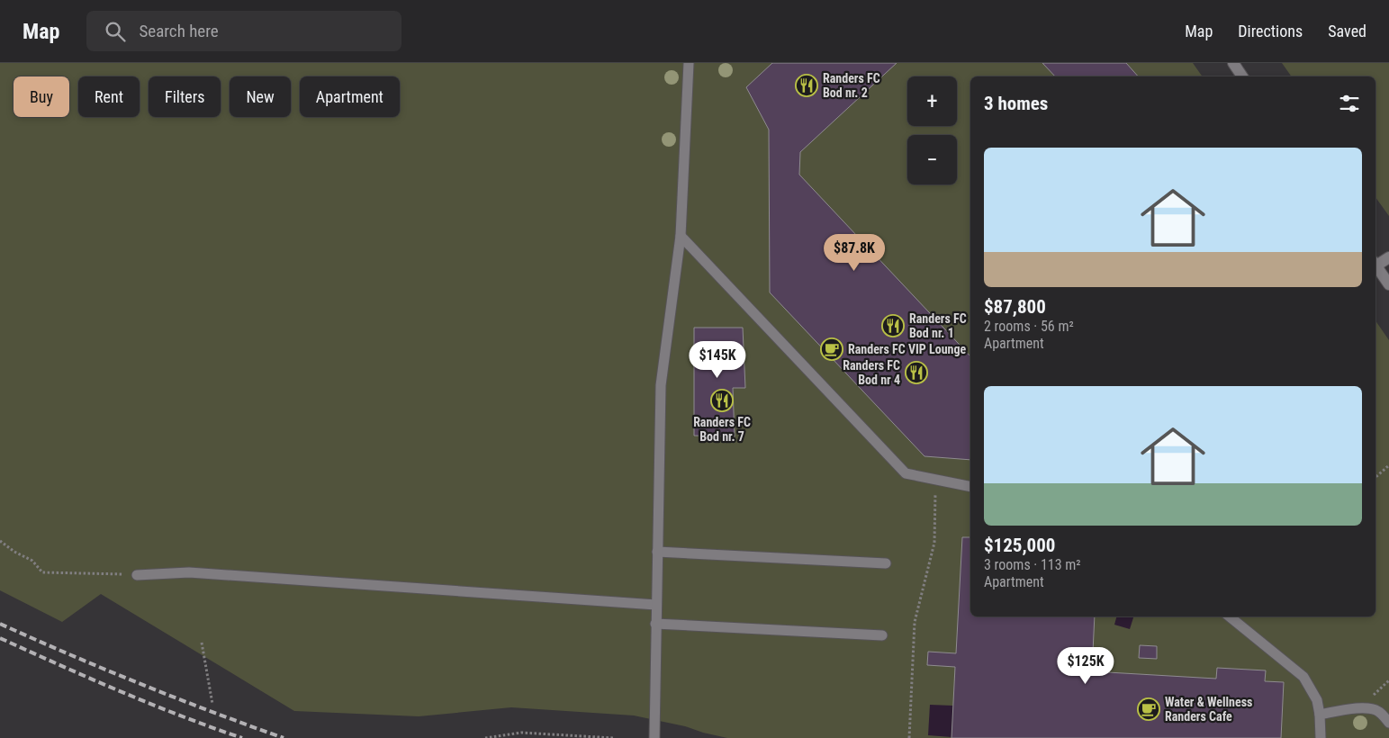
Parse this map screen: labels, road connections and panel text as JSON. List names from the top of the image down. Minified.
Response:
{"places":{"restaurant":["Randers FC Bod nr. 2","Randers FC Bod nr. 1","Randers FC Bod nr 4","Randers FC Bod nr. 7"],"cafe":["Randers FC VIP Lounge","Water & Wellness Randers Cafe"]},"page":{"header":"Map","search":"Search here","nav":["Map","Directions","Saved"],"map_buttons":["+","−"],"chip":["Buy","Rent","Filters","New","Apartment"],"heading":"3 homes","list":[{"name":"$87,800","note":"2 rooms · 56 m² · Apartment"},{"name":"$125,000","note":"3 rooms · 113 m² · Apartment"}],"price":["$87.8K","$145K","$125K"]}}
